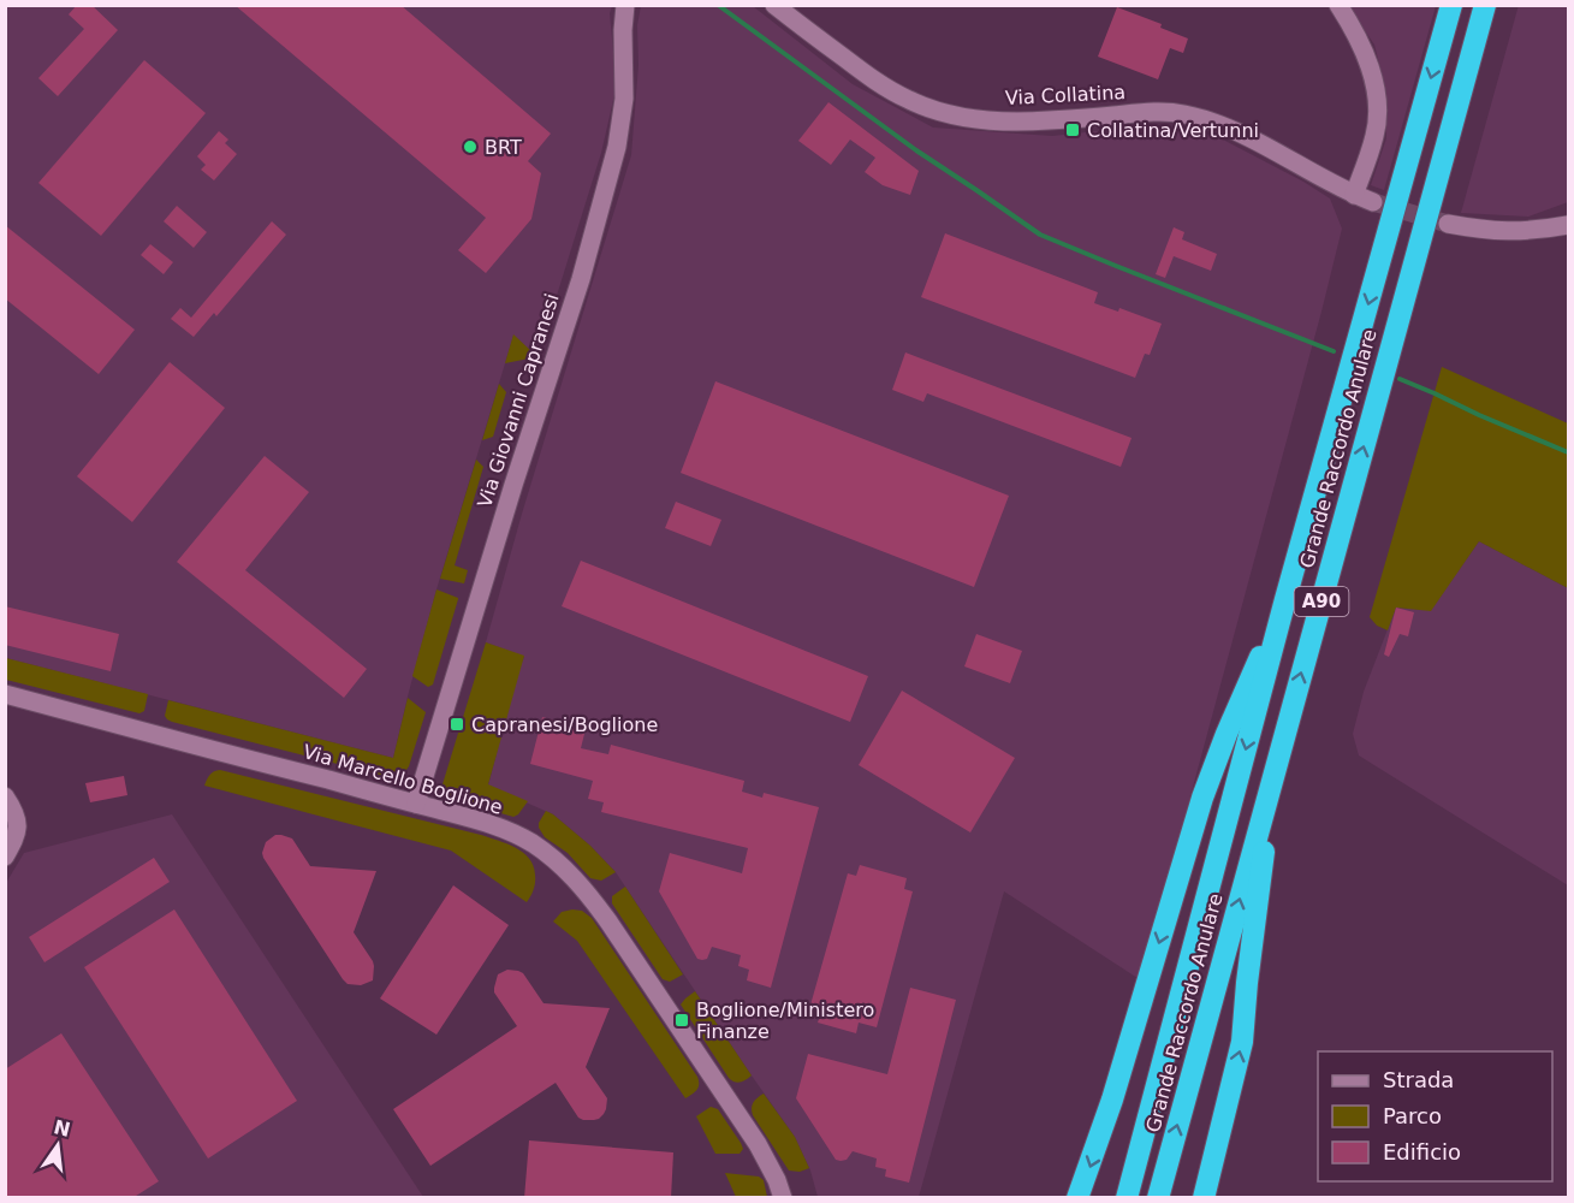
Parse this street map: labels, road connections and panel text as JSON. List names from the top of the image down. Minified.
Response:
{"streets":{"highway":["Grande Raccordo Anulare","A90"],"street":["Via Collatina","Via Giovanni Capranesi","Via Marcello Boglione"]},"crossings":[["Via Giovanni Capranesi","Via Marcello Boglione"]],"places":{"transit":["Collatina/Vertunni","Capranesi/Boglione","Boglione/Ministero Finanze"],"other":["BRT"]},"legend":["Strada","Parco","Edificio"],"north":"top"}
